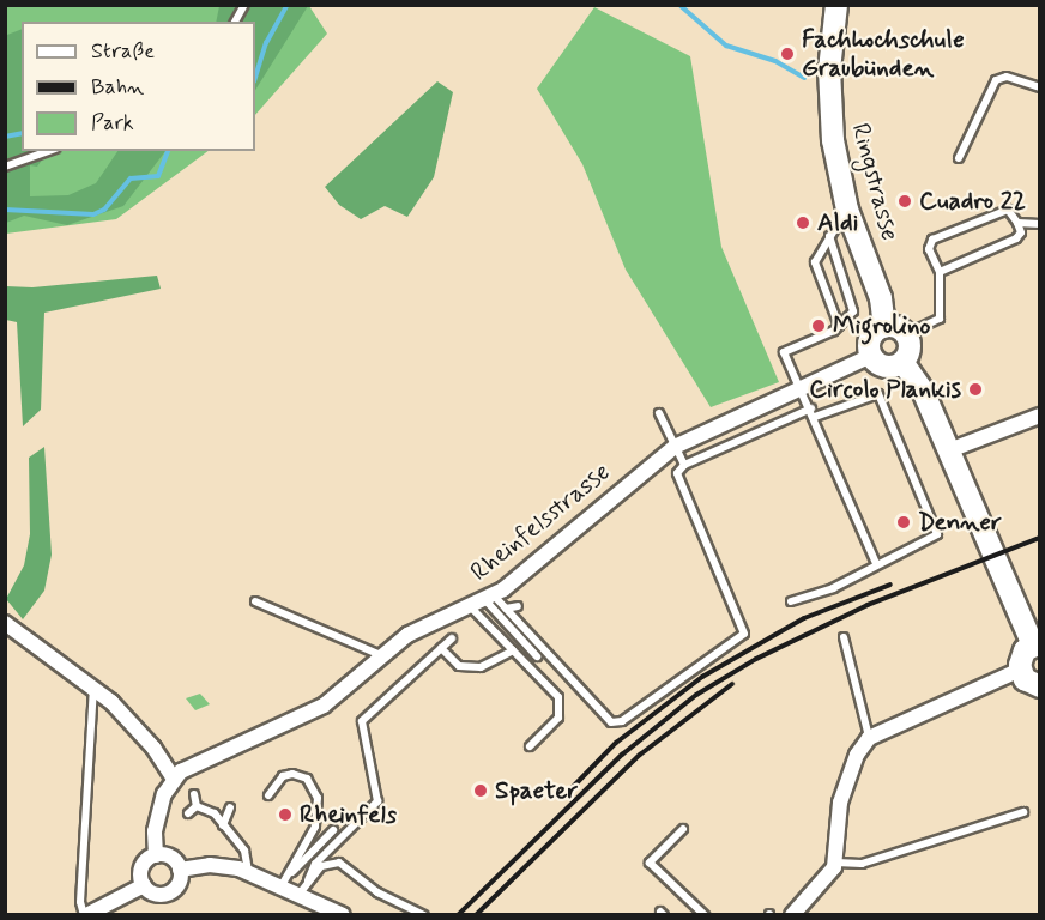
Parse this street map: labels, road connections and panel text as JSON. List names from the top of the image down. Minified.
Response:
{"streets":{"main road":["Ringstrasse"],"street":["Rheinfelsstrasse"]},"crossings":[["Ringstrasse","Rheinfelsstrasse"]],"places":["Fachhochschule Graubünden","Cuadro 22","Aldi","Migrolino","Circolo Plankis","Denner","Spaeter","Rheinfels"],"legend":["Straße","Bahn","Park"]}
